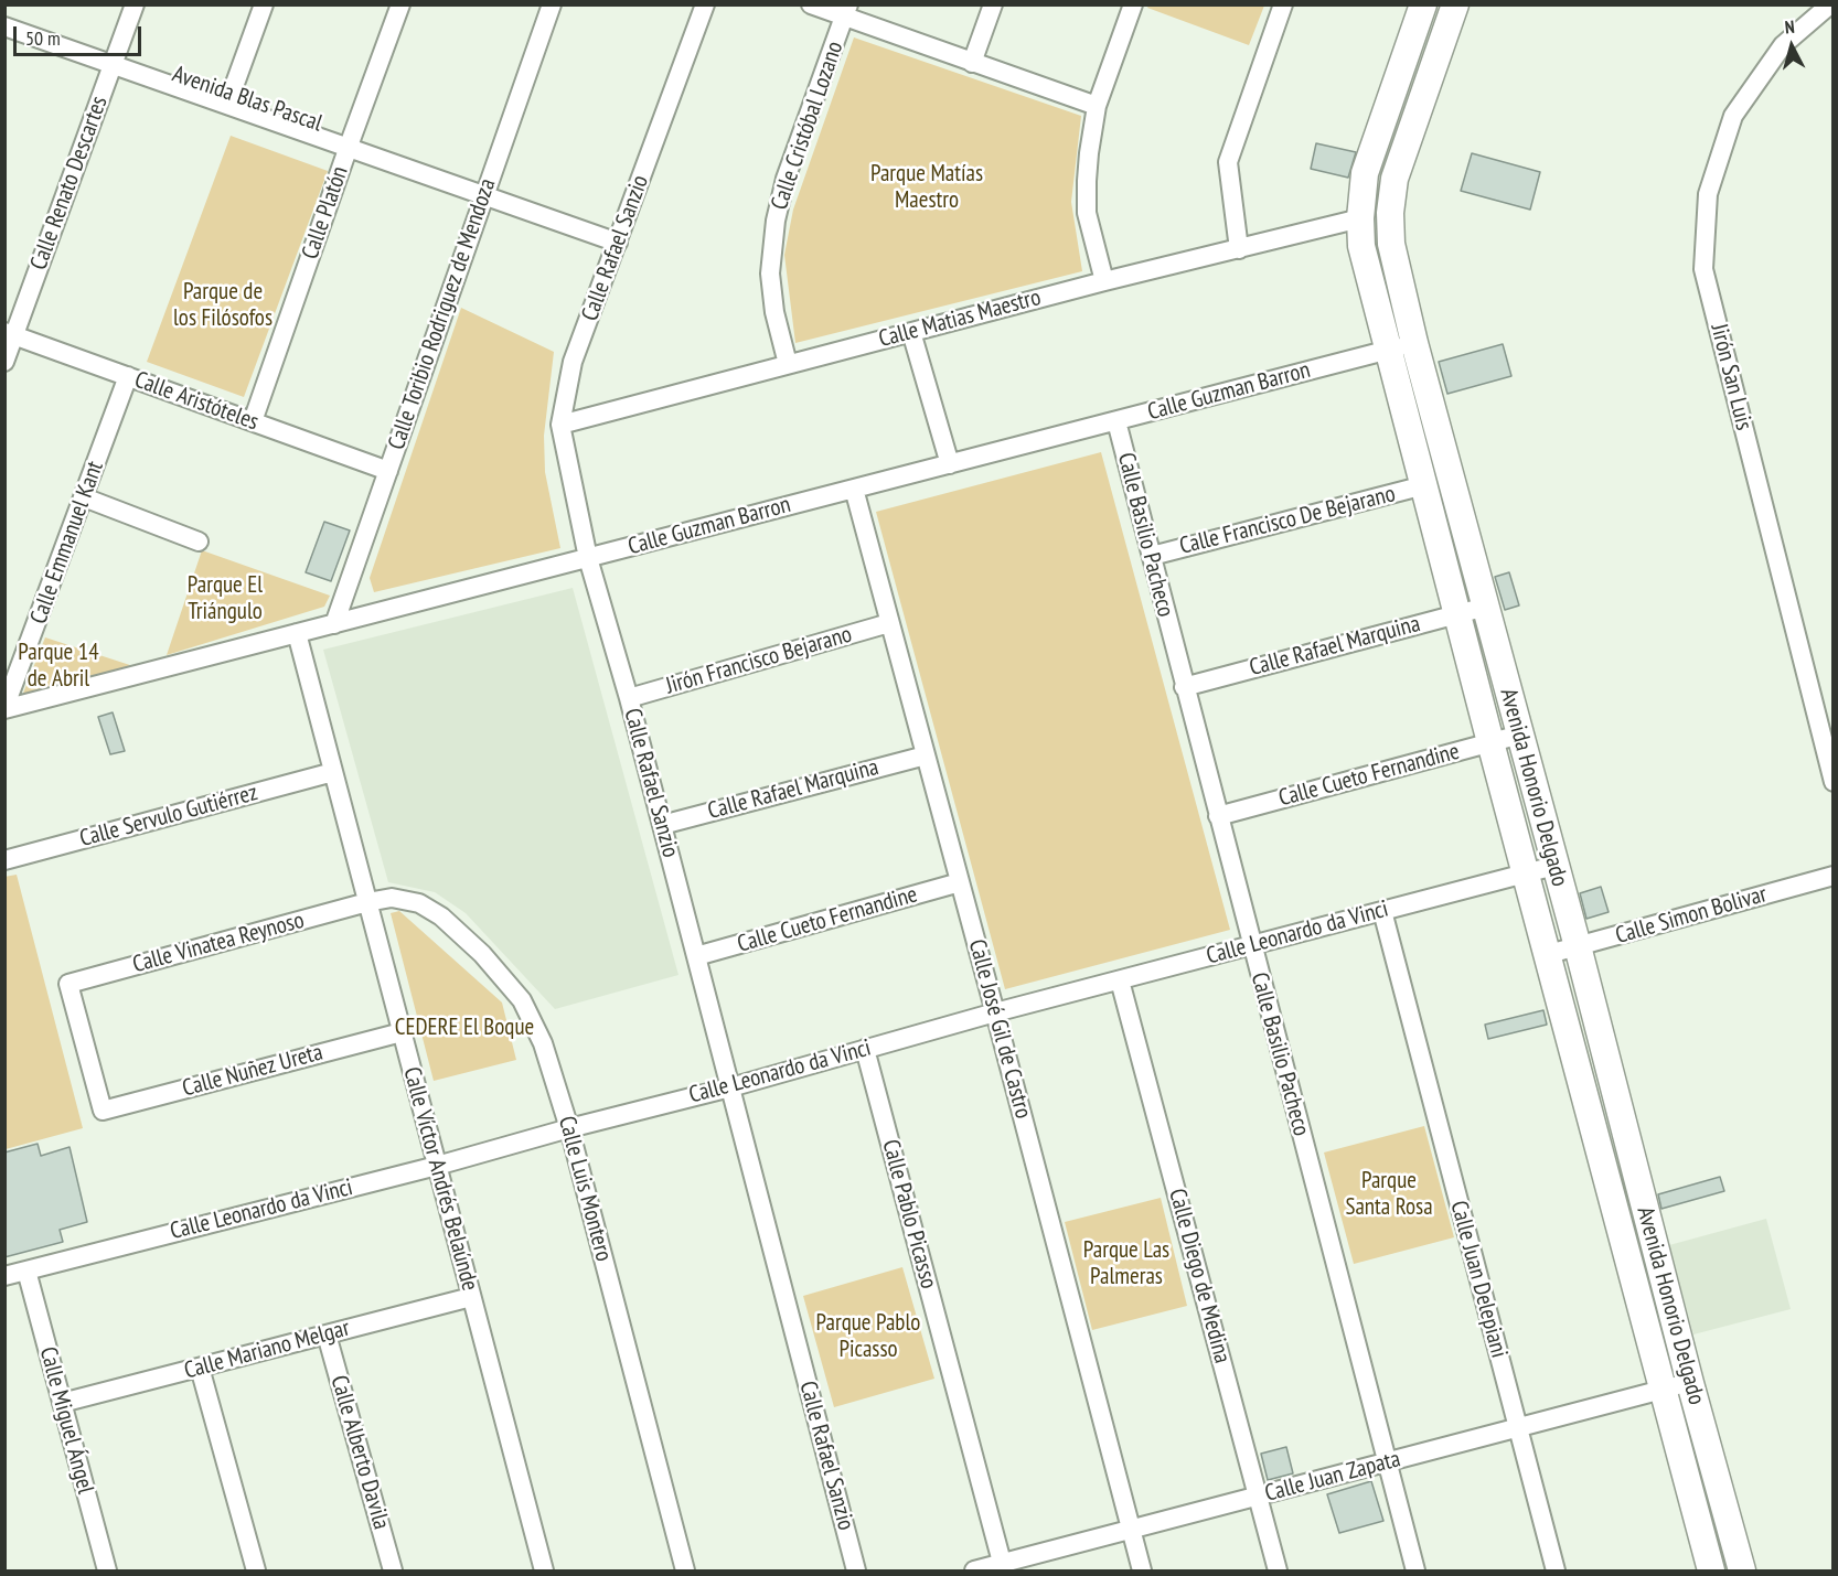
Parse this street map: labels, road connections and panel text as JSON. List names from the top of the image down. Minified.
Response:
{"streets":{"street":["Avenida Blas Pascal","Calle Cristóbal Lozano","Calle Renato Descartes","Calle Platón","Calle Rafael Sanzio","Calle Toribio Rodriguez de Mendoza","Calle Matias Maestro","Jirón San Luis","Calle Guzman Barron","Calle Aristóteles","Calle Francisco De Bejarano","Calle Basilio Pacheco","Calle Emmanuel Kant","Calle Rafael Marquina","Jirón Francisco Bejarano","Calle Cueto Fernandine","Avenida Honorio Delgado","Calle Servulo Gutiérrez","Calle Simon Bolivar","Calle Leonardo da Vinci","Calle Vinatea Reynoso","Calle José Gil de Castro","Calle Nuñez Ureta","Calle Víctor Andrés Belaúnde","Calle Luis Montero","Calle Pablo Picasso","Calle Diego de Medina","Calle Juan Delepiani","Calle Mariano Melgar","Calle Miguel Ángel","Calle Alberto Davila","Calle Juan Zapata"]},"crossings":[["Avenida Blas Pascal","Calle Renato Descartes"],["Avenida Blas Pascal","Calle Platón"],["Avenida Blas Pascal","Calle Rafael Sanzio"],["Avenida Blas Pascal","Calle Toribio Rodriguez de Mendoza"],["Calle Cristóbal Lozano","Calle Matias Maestro"],["Calle Renato Descartes","Calle Aristóteles"],["Calle Platón","Calle Aristóteles"],["Calle Rafael Sanzio","Calle Matias Maestro"],["Calle Rafael Sanzio","Calle Guzman Barron"],["Calle Rafael Sanzio","Calle Rafael Marquina"],["Calle Rafael Sanzio","Jirón Francisco Bejarano"],["Calle Rafael Sanzio","Calle Cueto Fernandine"],["Calle Rafael Sanzio","Calle Leonardo da Vinci"],["Calle Toribio Rodriguez de Mendoza","Calle Guzman Barron"],["Calle Toribio Rodriguez de Mendoza","Calle Aristóteles"],["Calle Matias Maestro","Avenida Honorio Delgado"],["Calle Guzman Barron","Calle Basilio Pacheco"],["Calle Guzman Barron","Calle Emmanuel Kant"],["Calle Guzman Barron","Avenida Honorio Delgado"],["Calle Guzman Barron","Calle José Gil de Castro"],["Calle Guzman Barron","Calle Víctor Andrés Belaúnde"],["Calle Aristóteles","Calle Emmanuel Kant"],["Calle Francisco De Bejarano","Calle Basilio Pacheco"],["Calle Francisco De Bejarano","Avenida Honorio Delgado"],["Calle Basilio Pacheco","Calle Rafael Marquina"],["Calle Basilio Pacheco","Calle Cueto Fernandine"],["Calle Basilio Pacheco","Calle Leonardo da Vinci"],["Calle Basilio Pacheco","Calle Juan Zapata"],["Calle Rafael Marquina","Avenida Honorio Delgado"],["Calle Rafael Marquina","Calle José Gil de Castro"],["Jirón Francisco Bejarano","Calle José Gil de Castro"],["Calle Cueto Fernandine","Avenida Honorio Delgado"],["Calle Cueto Fernandine","Calle José Gil de Castro"],["Avenida Honorio Delgado","Calle Simon Bolivar"],["Avenida Honorio Delgado","Calle Leonardo da Vinci"],["Avenida Honorio Delgado","Calle Juan Zapata"],["Calle Servulo Gutiérrez","Calle Víctor Andrés Belaúnde"],["Calle Leonardo da Vinci","Calle José Gil de Castro"],["Calle Leonardo da Vinci","Calle Víctor Andrés Belaúnde"],["Calle Leonardo da Vinci","Calle Luis Montero"],["Calle Leonardo da Vinci","Calle Pablo Picasso"],["Calle Leonardo da Vinci","Calle Diego de Medina"],["Calle Leonardo da Vinci","Calle Juan Delepiani"],["Calle Leonardo da Vinci","Calle Miguel Ángel"],["Calle Vinatea Reynoso","Calle Nuñez Ureta"],["Calle Vinatea Reynoso","Calle Víctor Andrés Belaúnde"],["Calle Vinatea Reynoso","Calle Luis Montero"],["Calle José Gil de Castro","Calle Juan Zapata"],["Calle Nuñez Ureta","Calle Víctor Andrés Belaúnde"],["Calle Víctor Andrés Belaúnde","Calle Luis Montero"],["Calle Víctor Andrés Belaúnde","Calle Mariano Melgar"],["Calle Pablo Picasso","Calle Juan Zapata"],["Calle Diego de Medina","Calle Juan Zapata"],["Calle Juan Delepiani","Calle Juan Zapata"],["Calle Mariano Melgar","Calle Miguel Ángel"],["Calle Mariano Melgar","Calle Alberto Davila"]],"parks":["Parque Matías Maestro","Parque de los Filósofos","Parque El Triángulo","Parque 14 de Abril","CEDERE El Boque","Parque Santa Rosa","Parque Las Palmeras","Parque Pablo Picasso"],"scale_bar":"50 m","north":"top"}
